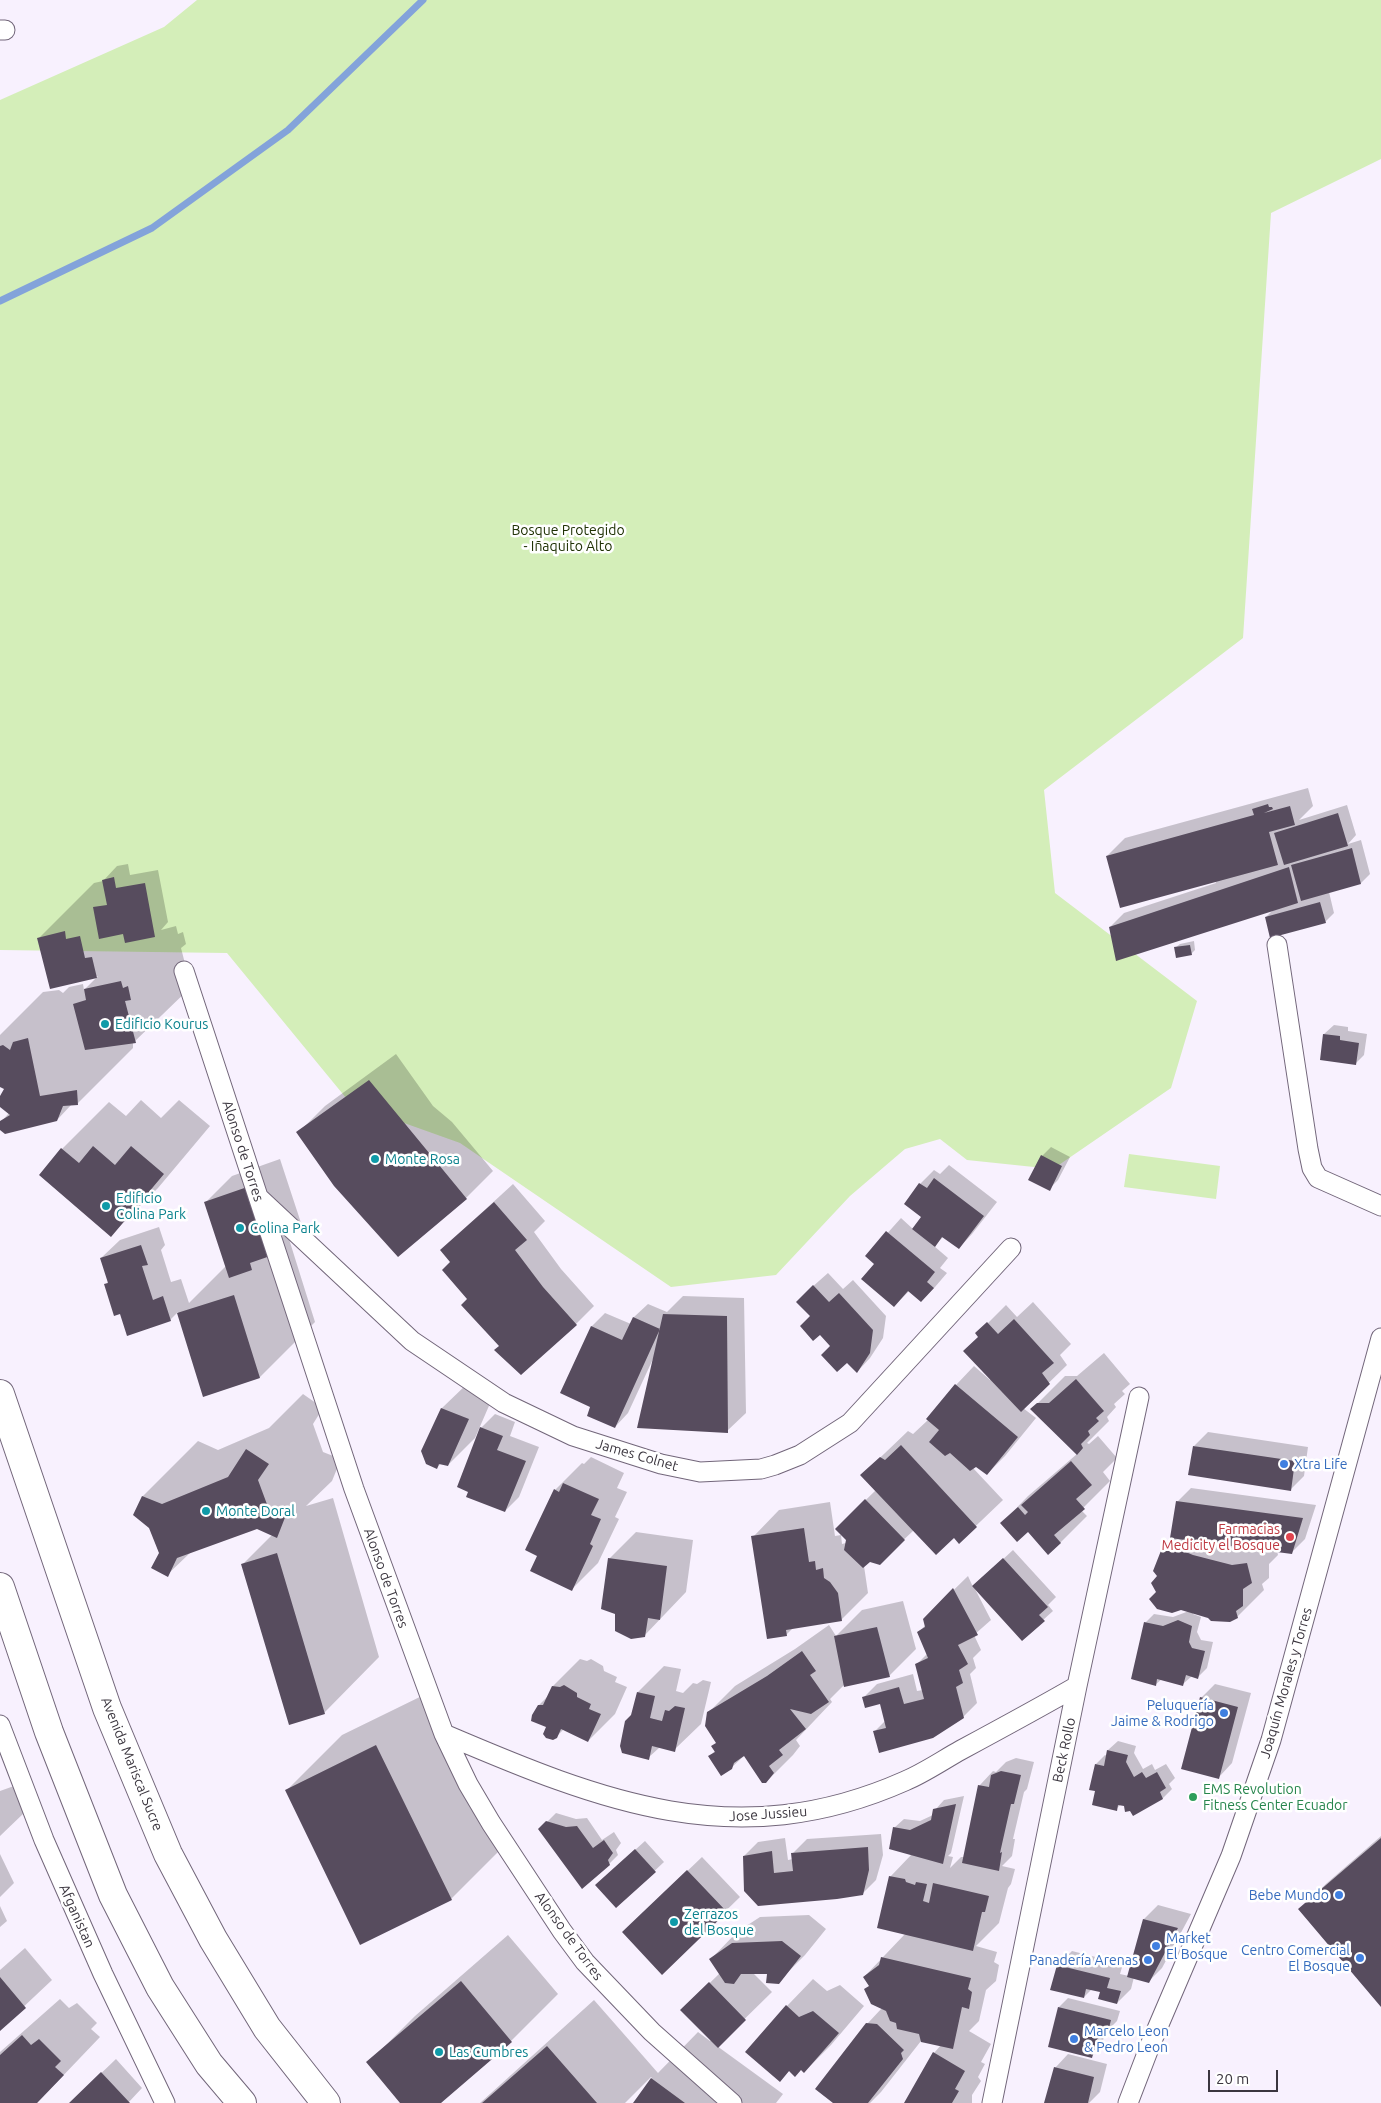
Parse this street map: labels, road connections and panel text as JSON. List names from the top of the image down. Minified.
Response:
{"streets":{"main road":["Avenida Mariscal Sucre"],"street":["Alonso de Torres","James Colnet","Joaquín Morales y Torres","Beck Rollo","Jose Jussieu","Afganistan"]},"crossings":[["Alonso de Torres","James Colnet"],["Alonso de Torres","Jose Jussieu"],["Beck Rollo","Jose Jussieu"]],"parks":["Bosque Protegido - Iñaquito Alto"],"places":["Edificio Kourus","Monte Rosa","Edificio Colina Park","Colina Park","Xtra Life","Monte Doral","Farmacias Medicity el Bosque","Peluquería Jaime & Rodrigo","EMS Revolution Fitness Center Ecuador","Bebe Mundo","Zerrazos del Bosque","Market El Bosque","Centro Comercial El Bosque","Panadería Arenas","Marcelo Leon & Pedro Leon","Las Cumbres"],"scale_bar":"20 m"}
